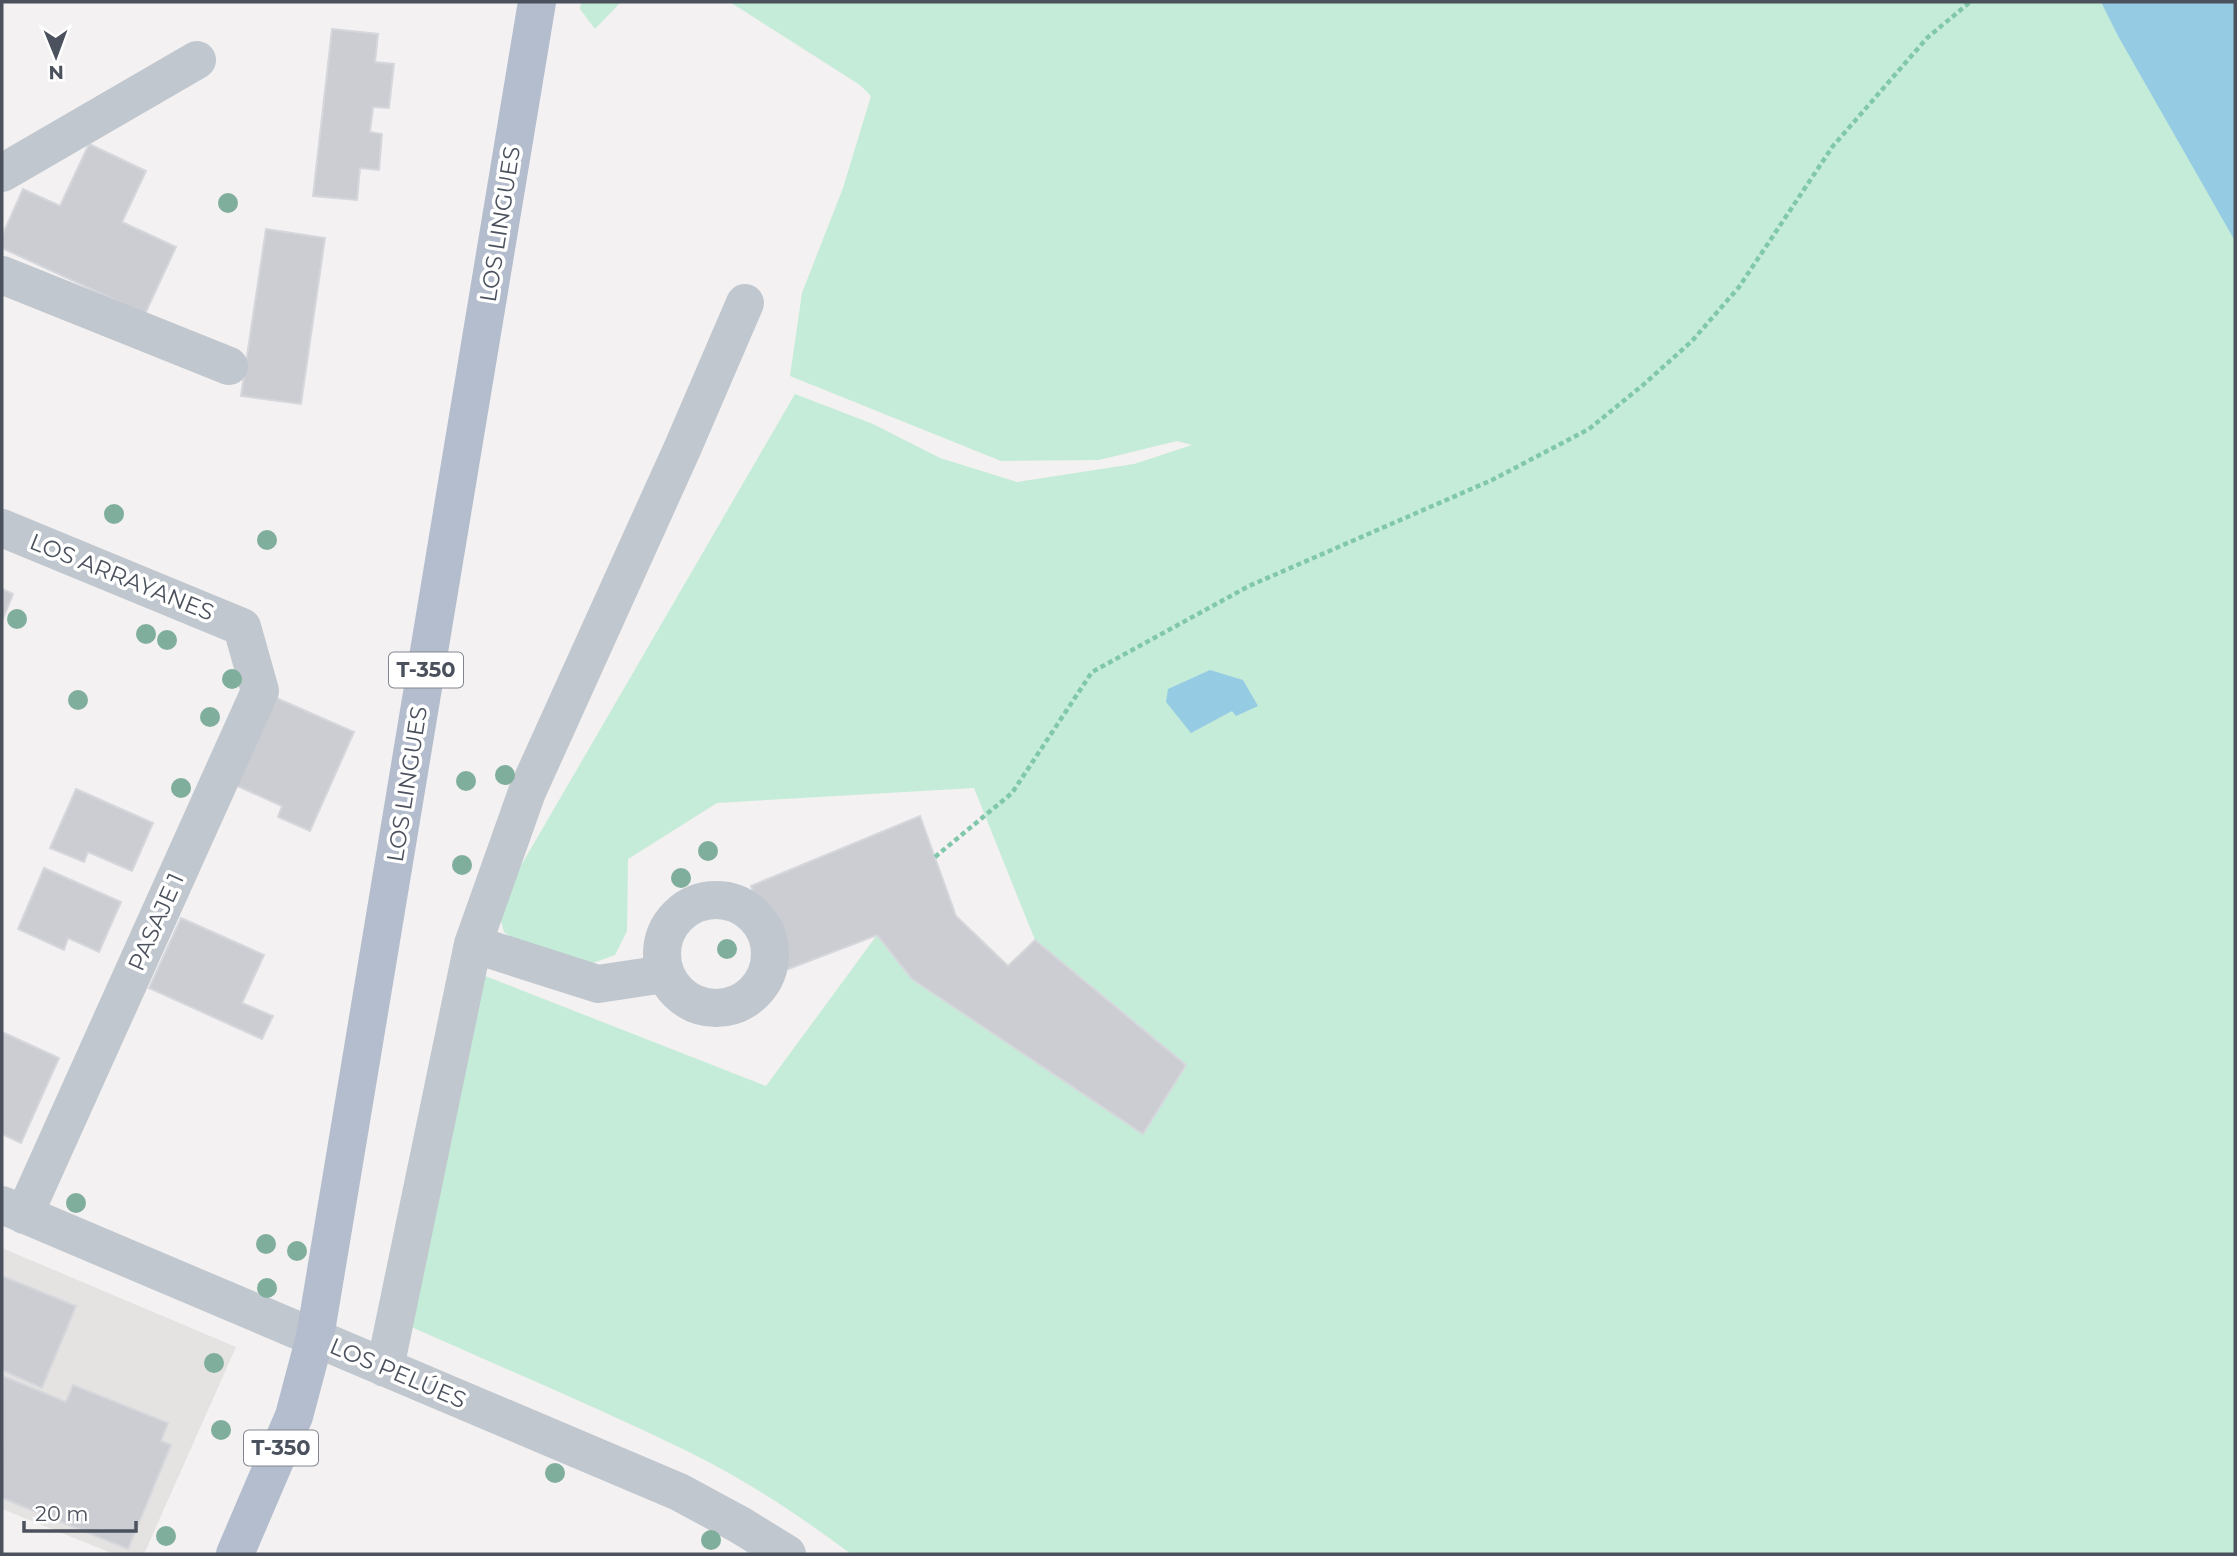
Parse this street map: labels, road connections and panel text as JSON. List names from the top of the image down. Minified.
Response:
{"streets":{"main road":["LOS LINGUES","T-350"],"street":["LOS ARRAYANES","PASAJE 1","LOS PELÚES"]},"crossings":[["LOS LINGUES","LOS PELÚES"],["LOS ARRAYANES","PASAJE 1"],["PASAJE 1","LOS PELÚES"]],"scale_bar":"20 m","north":"bottom"}
